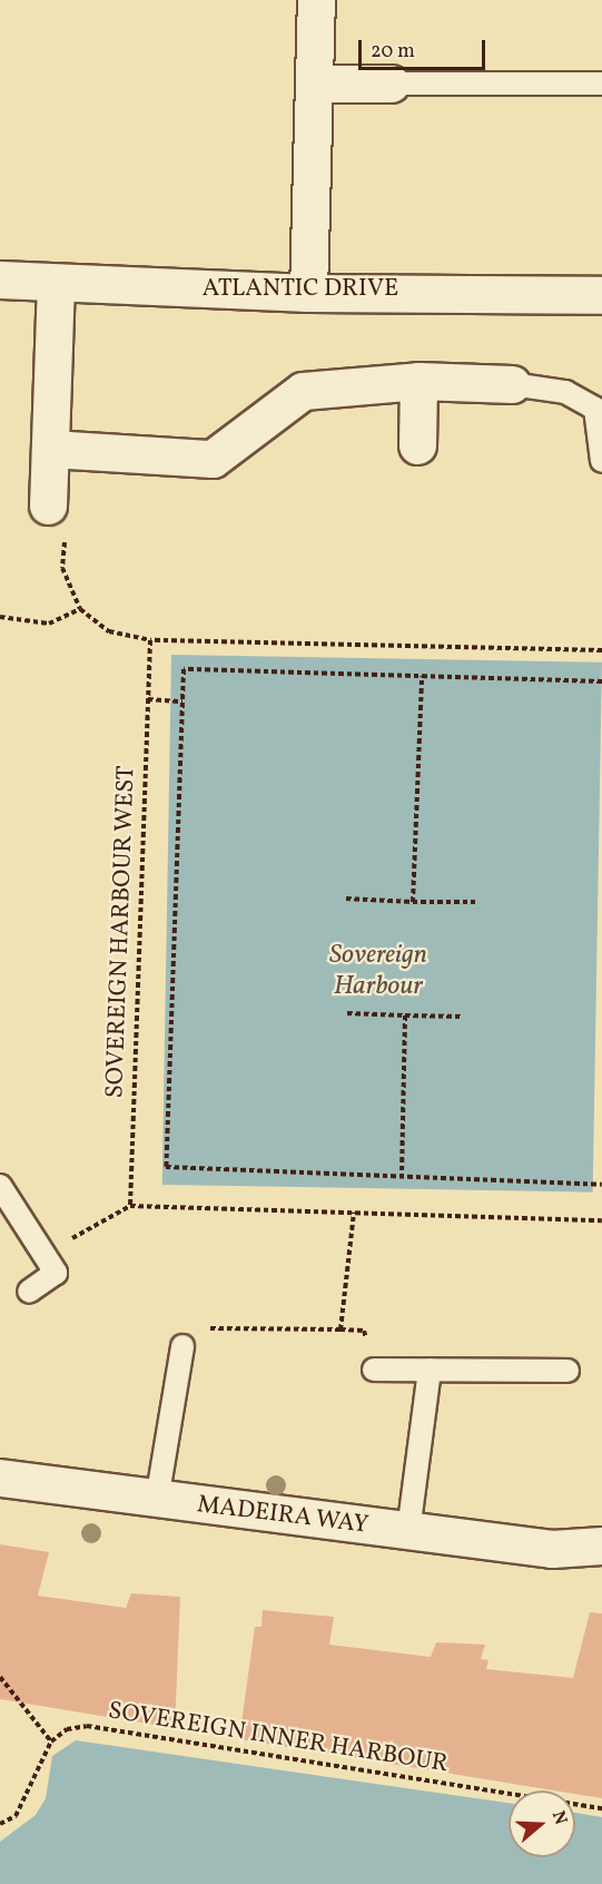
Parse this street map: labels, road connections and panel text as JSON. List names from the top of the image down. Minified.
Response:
{"streets":{"street":["ATLANTIC DRIVE","MADEIRA WAY"],"path":["SOVEREIGN HARBOUR WEST","SOVEREIGN INNER HARBOUR"]},"water":["Sovereign Harbour"],"scale_bar":"20 m","north":"right"}
